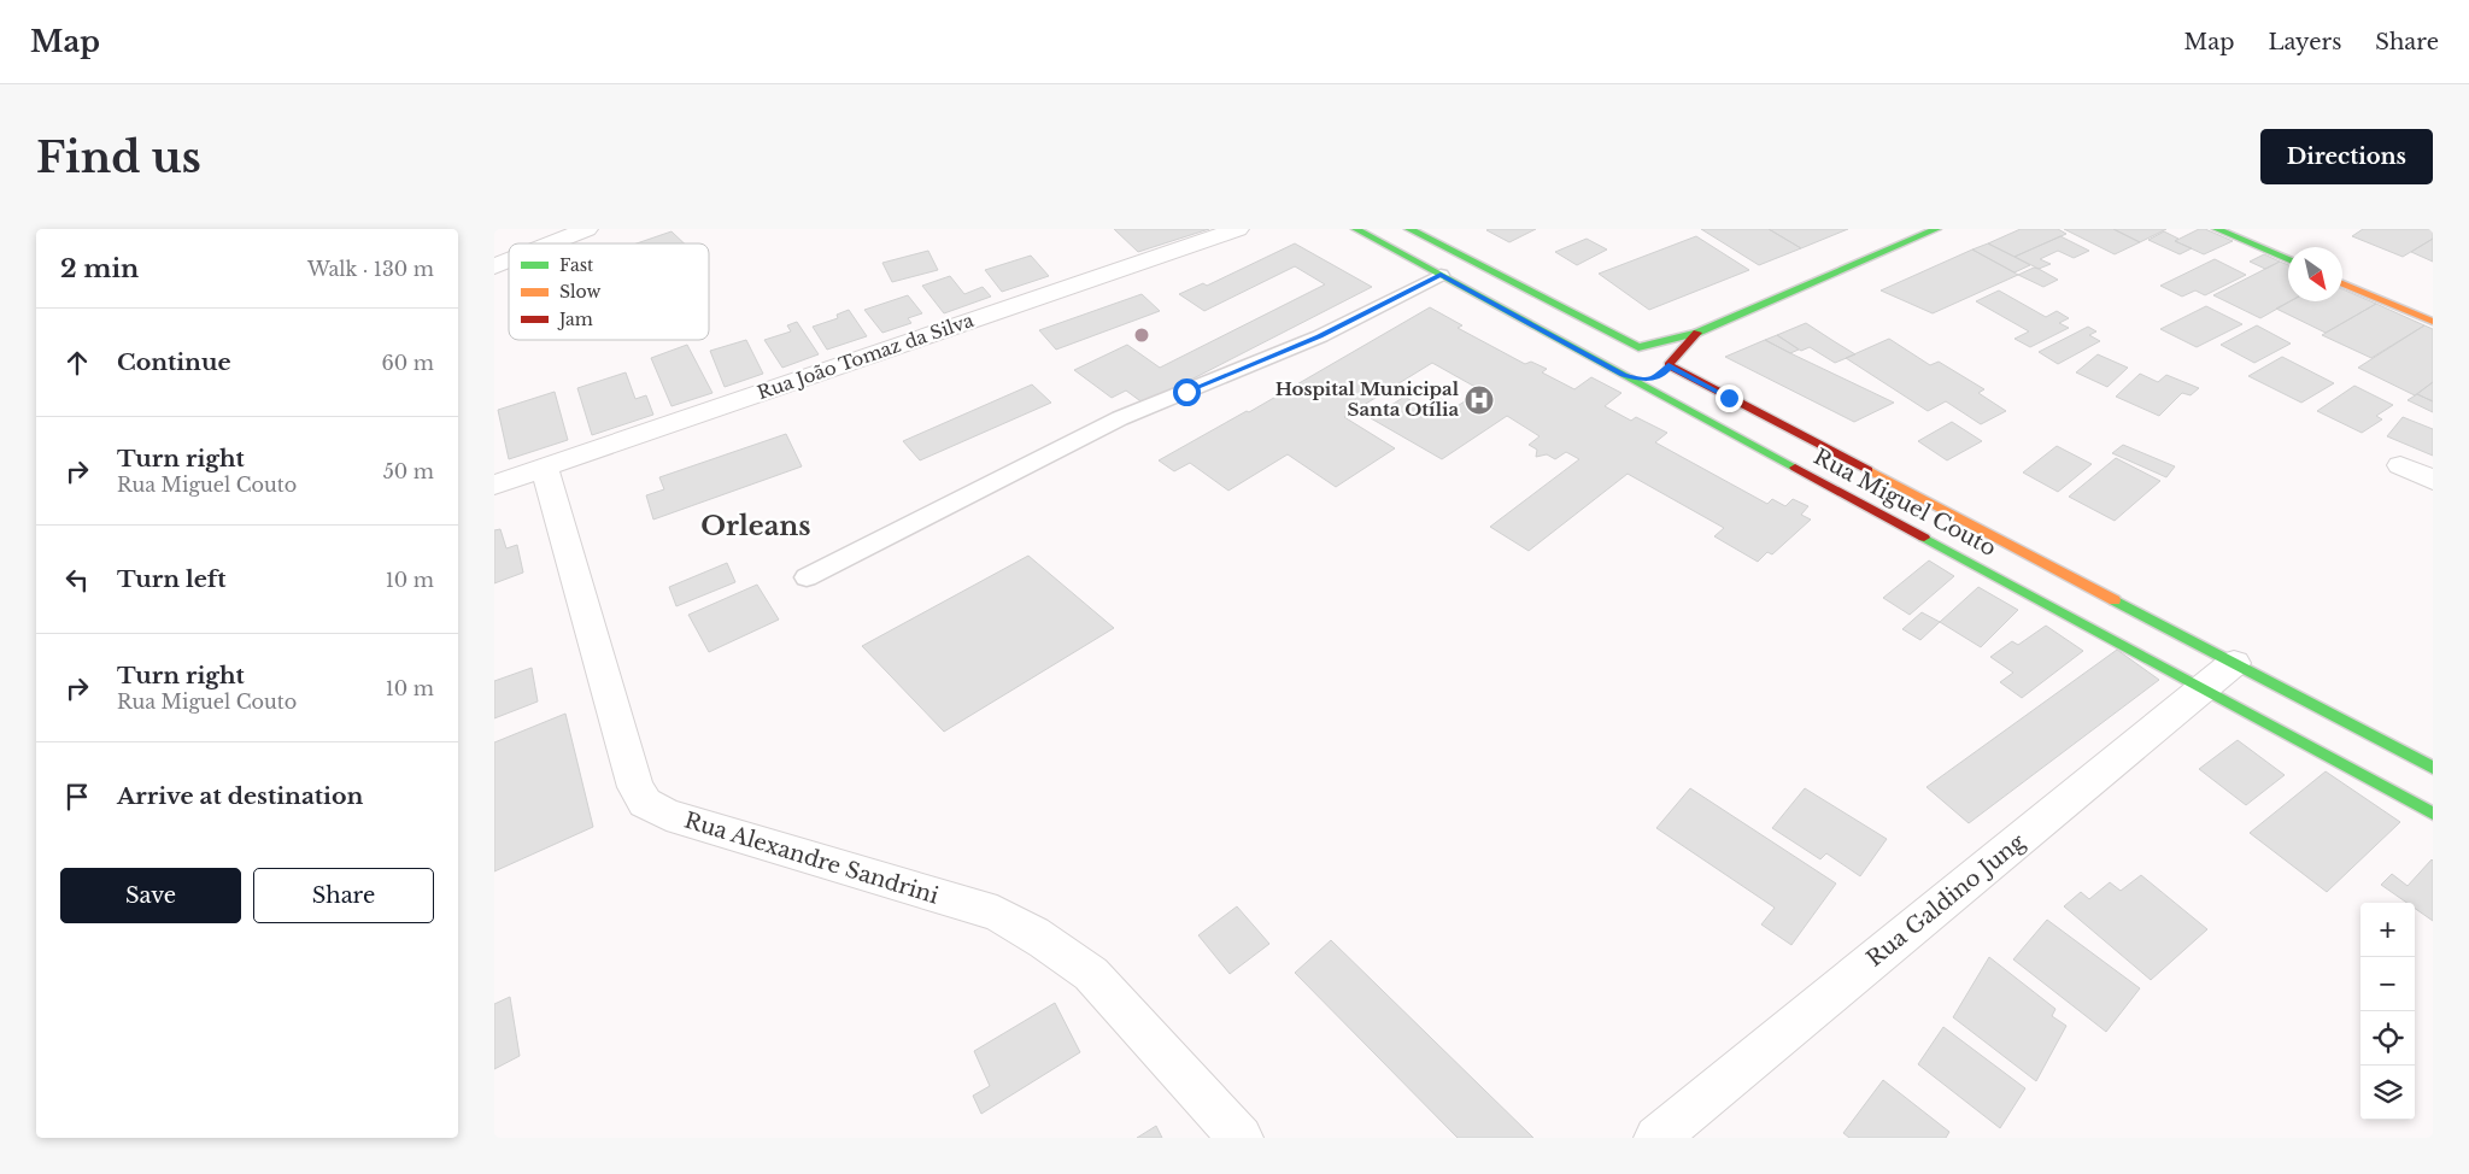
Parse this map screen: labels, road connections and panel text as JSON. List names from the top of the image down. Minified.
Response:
{"streets":{"street":["Rua João Tomaz da Silva","Rua Miguel Couto","Rua Alexandre Sandrini","Rua Galdino Jung"]},"crossings":[["Rua João Tomaz da Silva","Rua Alexandre Sandrini"],["Rua Miguel Couto","Rua Galdino Jung"]],"districts":["Orleans"],"places":{"hospital":["Hospital Municipal Santa Otília"]},"legend":["Fast","Slow","Jam"],"north":"bottom right","page":{"header":"Map","nav":["Map","Layers","Share"],"buttons":["Directions",["Save","Share"]],"title":"Find us","heading":["2 min","Walk · 130 m"],"list":[["Continue","60 m"],["Turn right","Rua Miguel Couto","50 m"],["Turn left","10 m"],["Turn right","Rua Miguel Couto","10 m"],"Arrive at destination"],"map_buttons":["+","−"]}}
